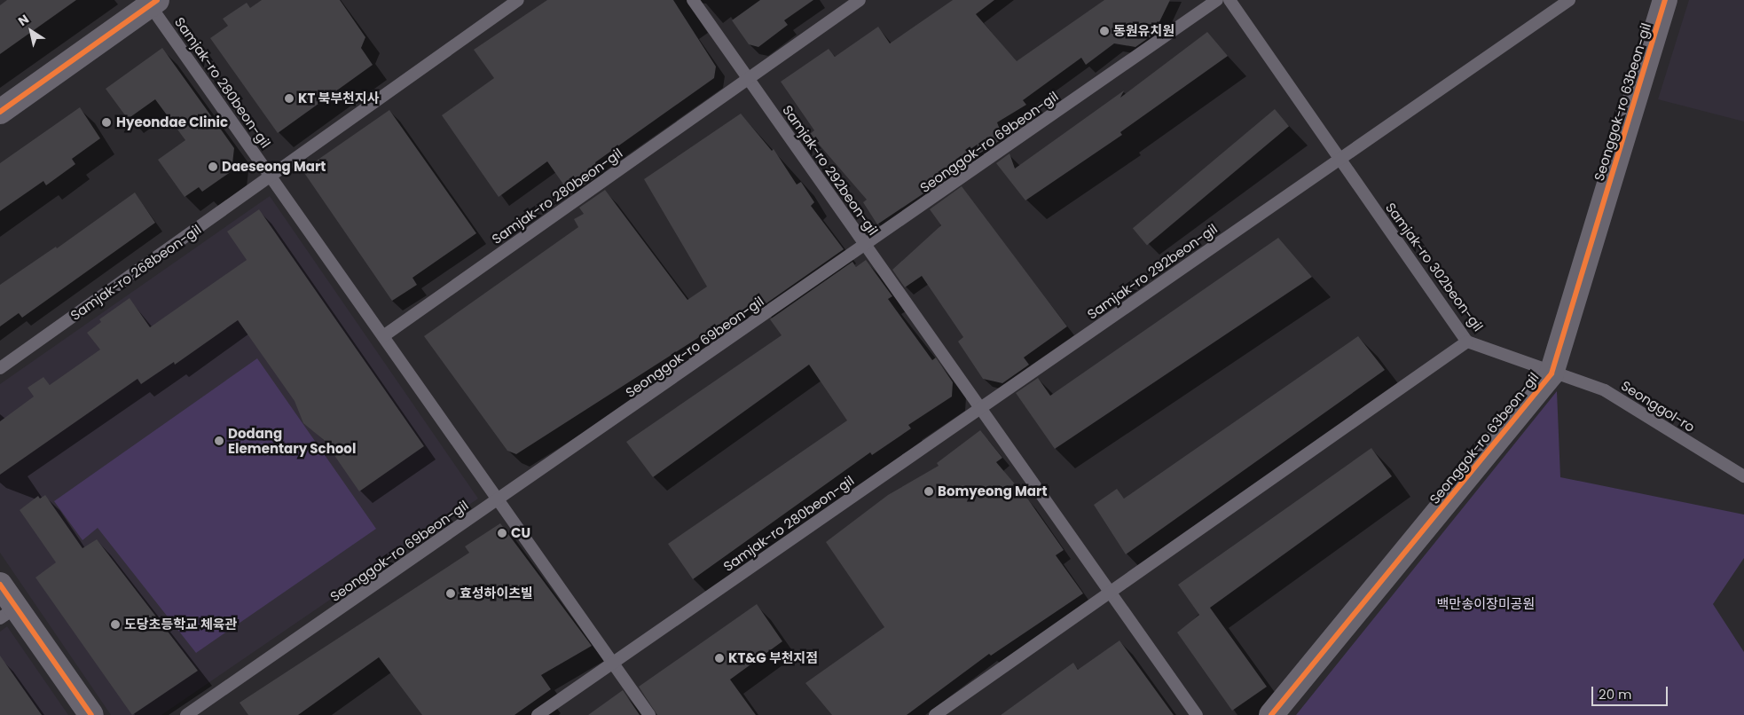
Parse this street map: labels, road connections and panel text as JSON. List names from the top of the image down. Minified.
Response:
{"streets":{"street":["Seonggok-ro 63beon-gil"],"lane":["Samjak-ro 280beon-gil","Seonggok-ro 69beon-gil","Samjak-ro 292beon-gil","Samjak-ro 302beon-gil","Samjak-ro 268beon-gil","Seonggol-ro"]},"crossings":[["Samjak-ro 280beon-gil","Seonggok-ro 69beon-gil"],["Samjak-ro 280beon-gil","Samjak-ro 292beon-gil"],["Samjak-ro 280beon-gil","Samjak-ro 268beon-gil"],["Seonggok-ro 63beon-gil","Samjak-ro 302beon-gil"],["Seonggok-ro 63beon-gil","Seonggol-ro"],["Seonggok-ro 69beon-gil","Samjak-ro 292beon-gil"],["Samjak-ro 292beon-gil","Samjak-ro 302beon-gil"],["Samjak-ro 302beon-gil","Seonggol-ro"]],"parks":["백만송이장미공원"],"places":["동원유치원","KT 북부천지사","Hyeondae Clinic","Daeseong Mart","Dodang Elementary School","Bomyeong Mart","CU","효성하이츠빌","도당초등학교 체육관","KT&G 부천지점"],"scale_bar":"20 m","north":"top left"}
